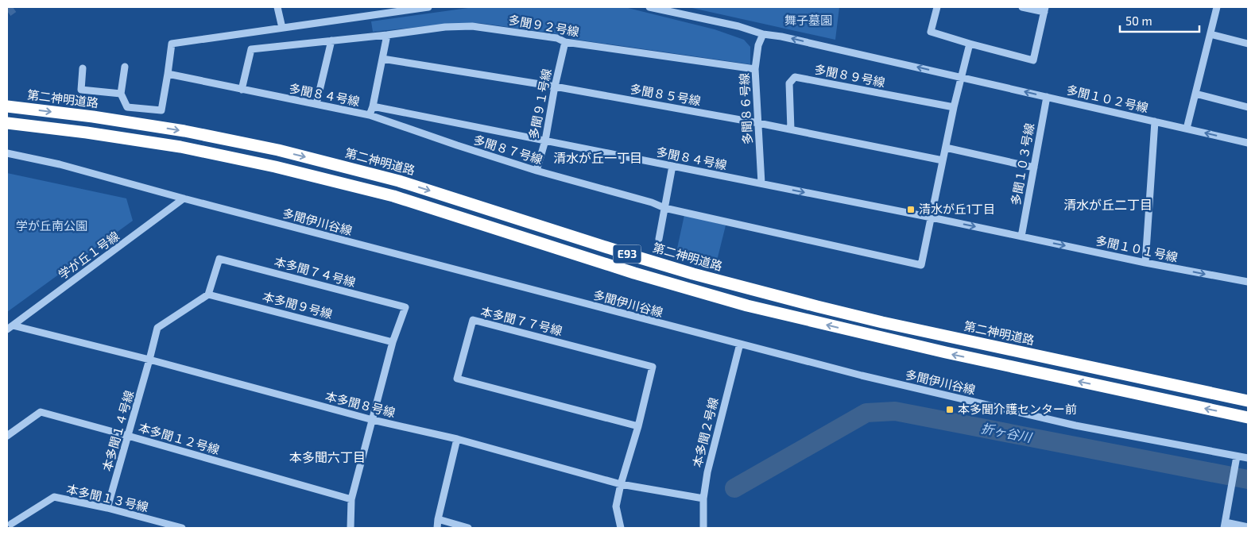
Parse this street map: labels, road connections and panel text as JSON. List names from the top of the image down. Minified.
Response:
{"streets":{"highway":["第二神明道路","E93"],"street":["多聞９２号線","多聞８９号線","多聞８４号線","多聞８５号線","多聞１０２号線","多聞９１号線","多聞８６号線","多聞８７号線","多聞１０３号線","多聞伊川谷線","多聞１０１号線","学が丘１号線","本多聞７４号線","本多聞９号線","本多聞７７号線","本多聞８号線","本多聞１４号線","本多聞２号線","本多聞１２号線","本多聞１３号線"]},"crossings":[["多聞９２号線","多聞８４号線"],["多聞９２号線","多聞９１号線"],["多聞９２号線","多聞８６号線"],["多聞８９号線","多聞８５号線"],["多聞８４号線","多聞９１号線"],["多聞８４号線","多聞８６号線"],["多聞８４号線","多聞８７号線"],["多聞８４号線","多聞１０１号線"],["多聞８５号線","多聞９１号線"],["多聞８５号線","多聞８６号線"],["多聞１０２号線","多聞１０３号線"],["多聞９１号線","多聞８７号線"],["多聞８７号線","多聞１０１号線"],["多聞１０３号線","多聞１０１号線"],["多聞伊川谷線","学が丘１号線"],["多聞伊川谷線","本多聞２号線"],["学が丘１号線","本多聞８号線"],["本多聞７４号線","本多聞９号線"],["本多聞７７号線","本多聞８号線"],["本多聞８号線","本多聞１４号線"],["本多聞８号線","本多聞２号線"],["本多聞１４号線","本多聞１２号線"],["本多聞１４号線","本多聞１３号線"]],"one_way":["多聞１０１号線"],"districts":["清水が丘一丁目","清水が丘二丁目","本多聞六丁目"],"water":["折ヶ谷川"],"parks":["舞子墓園","学が丘南公園"],"places":{"transit":["清水が丘1丁目","本多聞介護センター前"]},"scale_bar":"50 m"}
